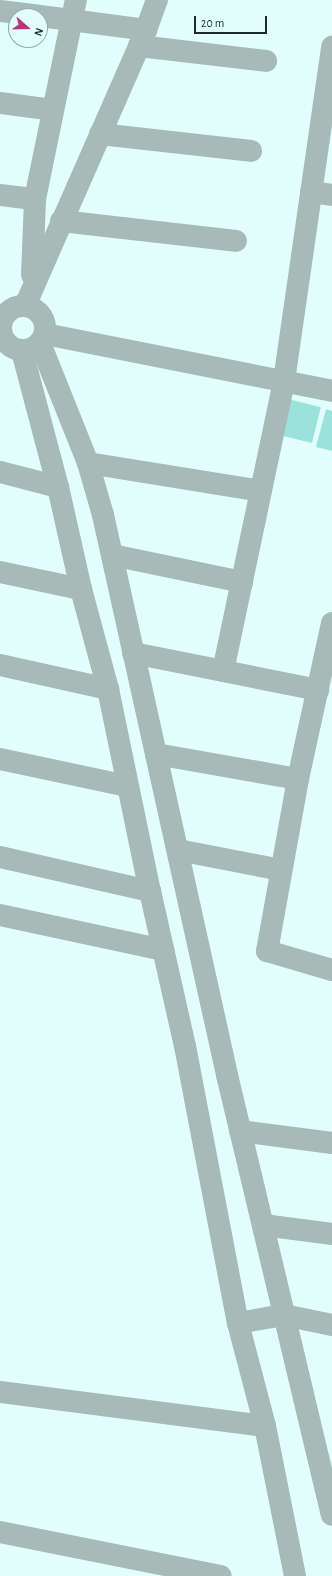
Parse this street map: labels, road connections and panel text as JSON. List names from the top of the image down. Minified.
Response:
{"scale_bar":"20 m","north":"right"}
